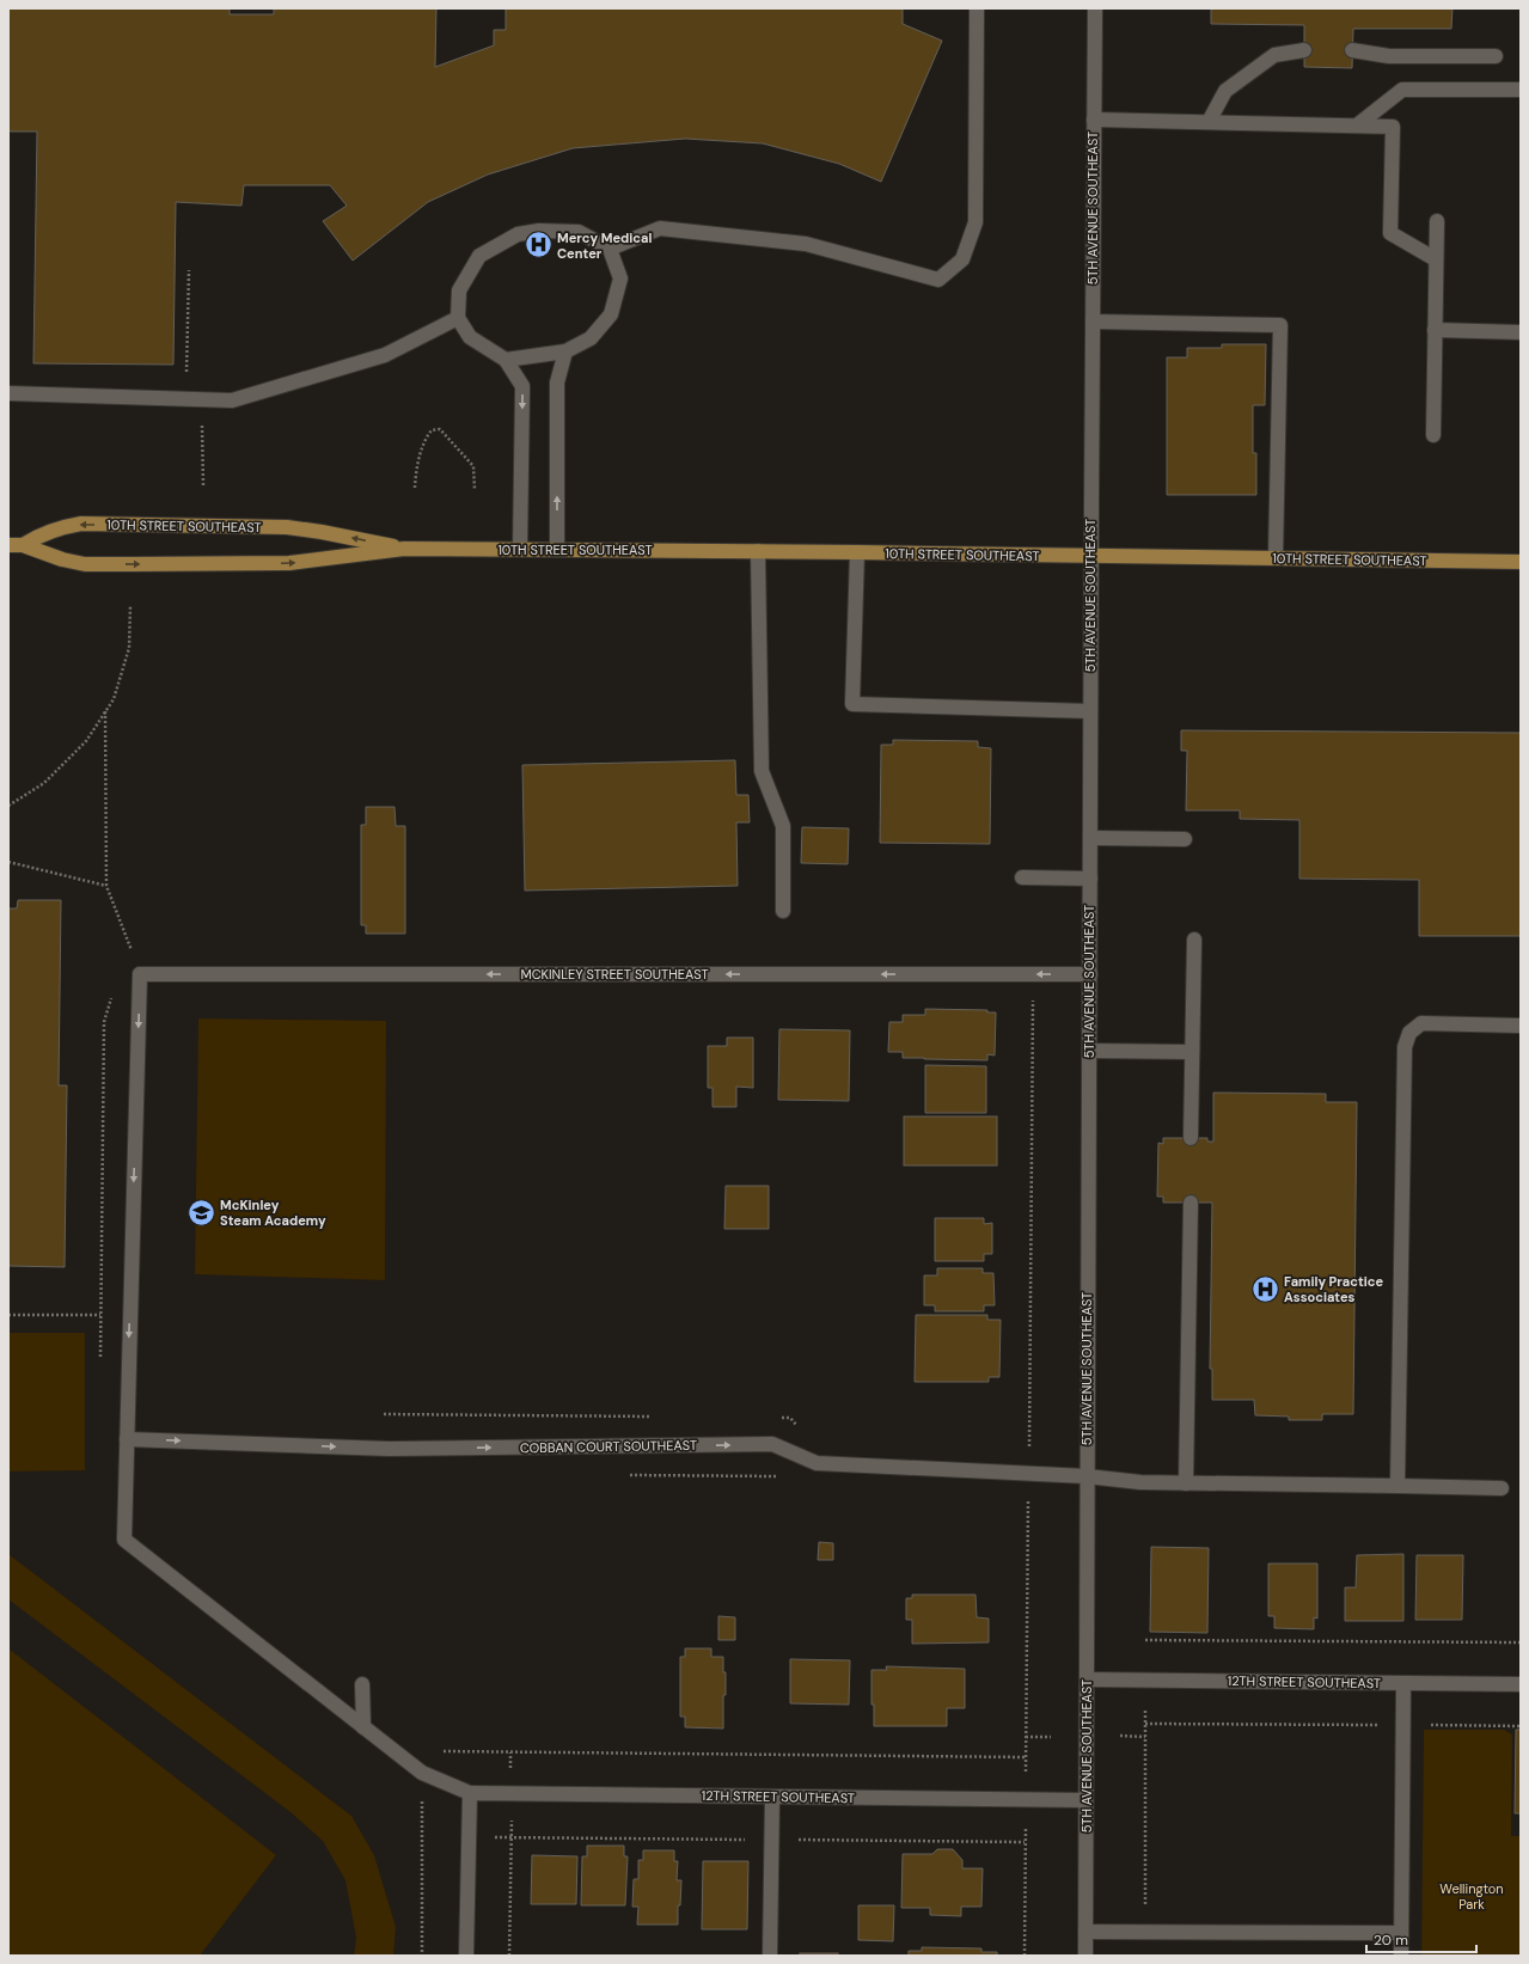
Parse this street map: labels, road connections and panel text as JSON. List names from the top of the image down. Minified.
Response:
{"streets":{"main road":["10TH STREET SOUTHEAST"],"street":["5TH AVENUE SOUTHEAST","MCKINLEY STREET SOUTHEAST","COBBAN COURT SOUTHEAST","12TH STREET SOUTHEAST"]},"crossings":[["5TH AVENUE SOUTHEAST","10TH STREET SOUTHEAST"],["5TH AVENUE SOUTHEAST","MCKINLEY STREET SOUTHEAST"],["5TH AVENUE SOUTHEAST","COBBAN COURT SOUTHEAST"],["5TH AVENUE SOUTHEAST","12TH STREET SOUTHEAST"]],"one_way":["MCKINLEY STREET SOUTHEAST","COBBAN COURT SOUTHEAST"],"parks":["Wellington Park"],"places":{"hospital":["Mercy Medical Center","Family Practice Associates"],"school or university":["McKinley Steam Academy"]},"scale_bar":"20 m"}
